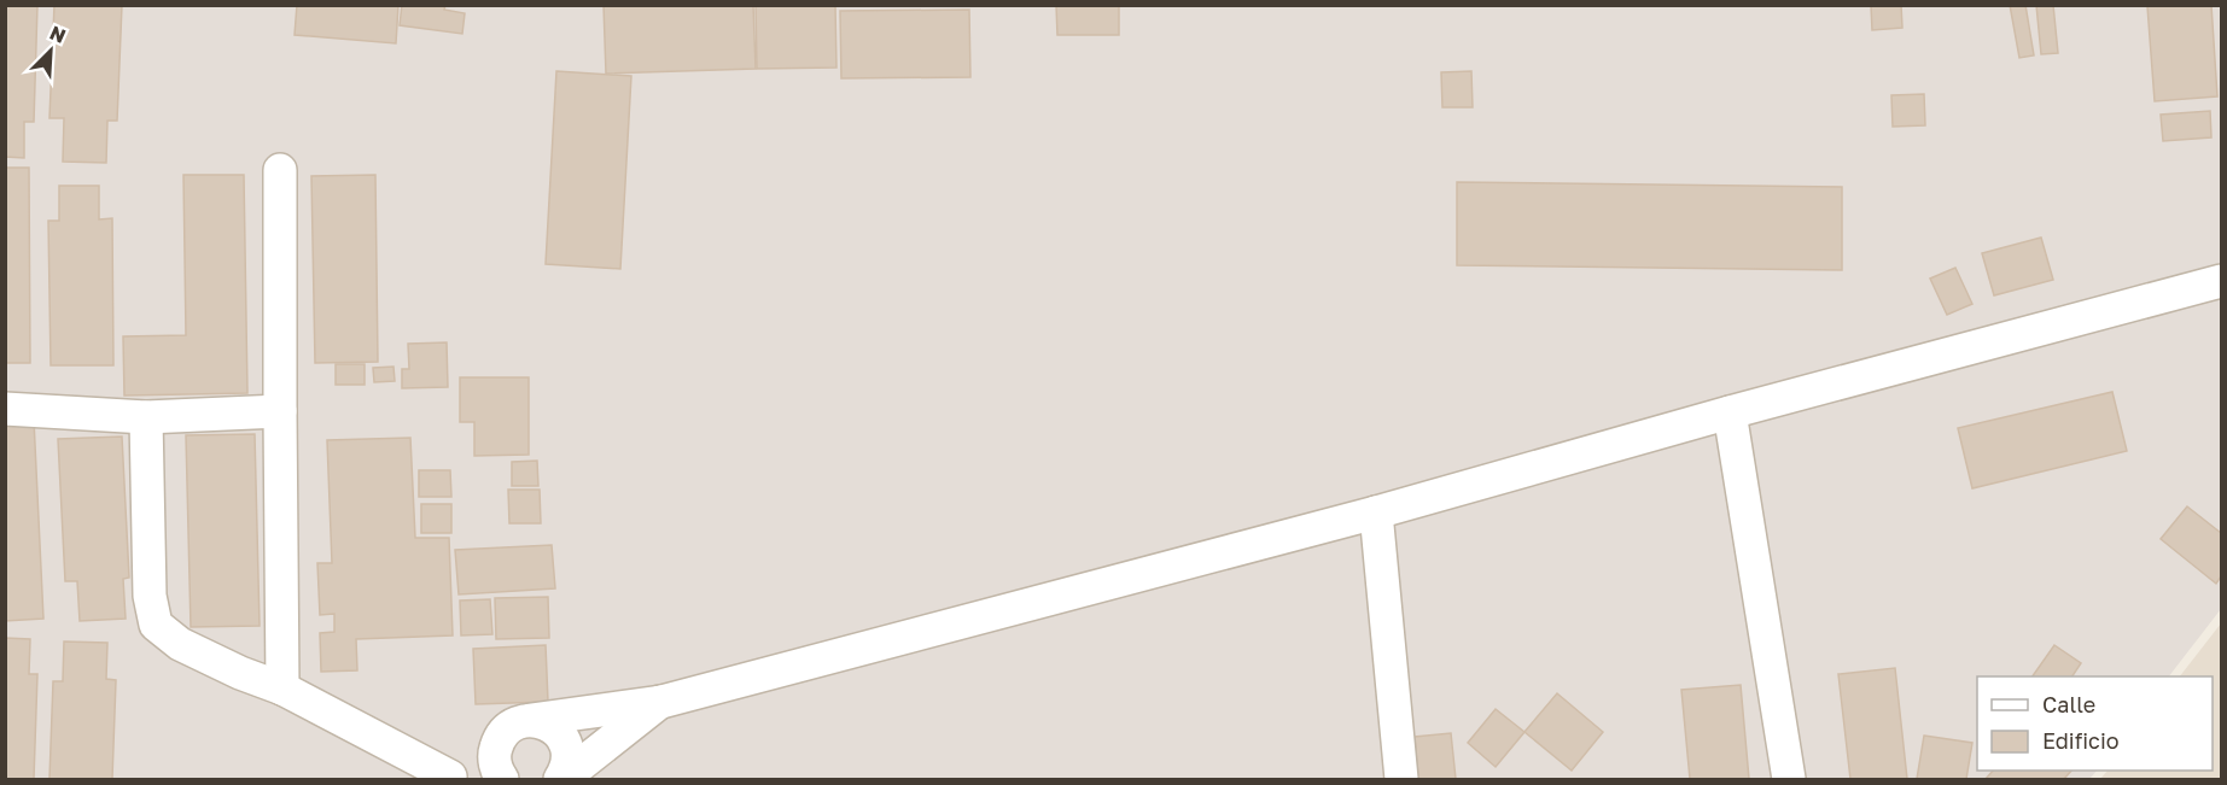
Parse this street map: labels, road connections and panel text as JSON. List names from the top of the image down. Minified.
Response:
{"legend":["Calle","Edificio"],"north":"top right"}
